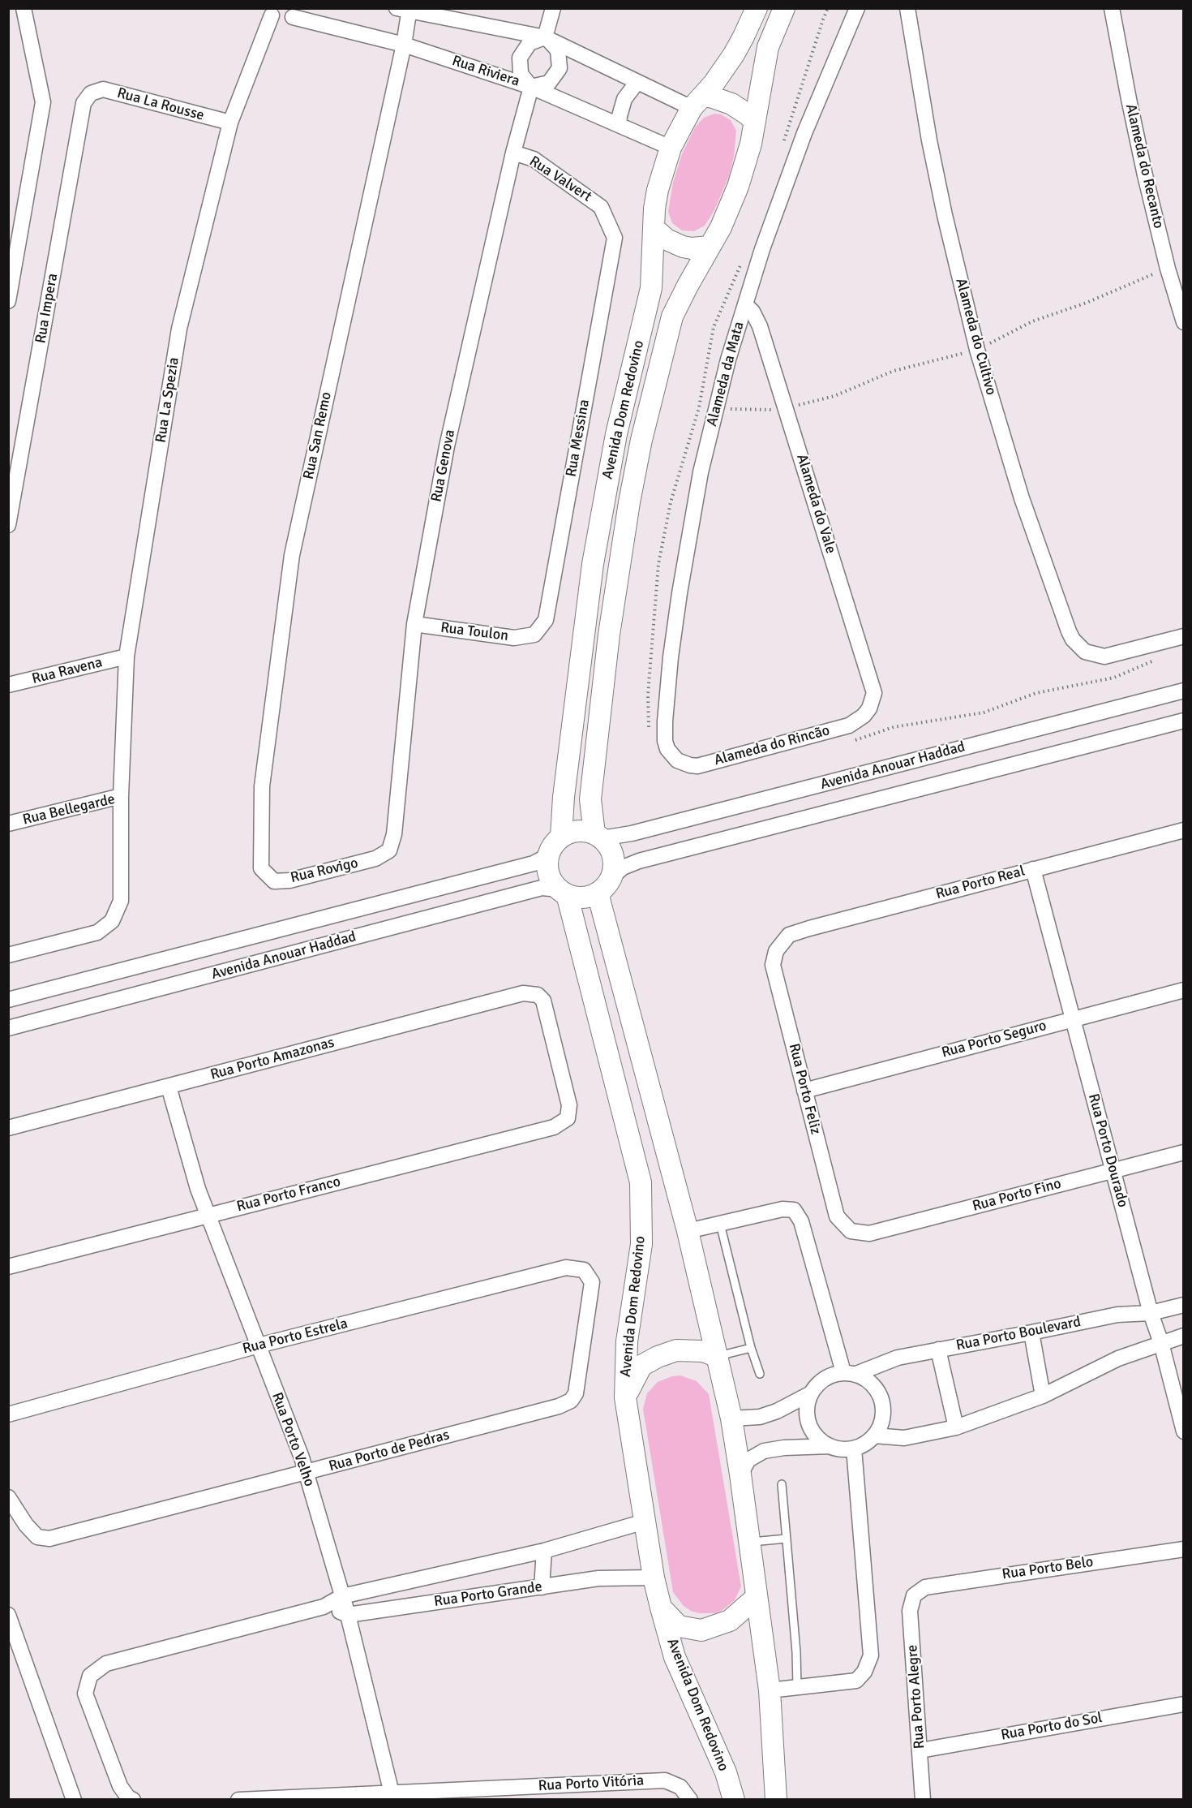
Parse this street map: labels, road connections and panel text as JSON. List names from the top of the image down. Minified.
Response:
{"streets":{"street":["Rua Riviera","Rua La Rousse","Alameda do Recanto","Rua Valvert","Rua Impera","Alameda do Cultivo","Alameda da Mata","Rua La Spezia","Avenida Dom Redovino","Rua San Remo","Rua Messina","Rua Genova","Alameda do Vale","Rua Toulon","Rua Ravena","Alameda do Rincão","Avenida Anouar Haddad","Rua Bellegarde","Rua Rovigo","Rua Porto Real","Rua Porto Seguro","Rua Porto Amazonas","Rua Porto Feliz","Rua Porto Dourado","Rua Porto Franco","Rua Porto Fino","Rua Porto Boulevard","Rua Porto Estrela","Rua Porto Velho","Rua Porto de Pedras","Rua Porto Belo","Rua Porto Grande","Rua Porto Alegre","Rua Porto do Sol","Rua Porto Vitória"]},"crossings":[["Rua Riviera","Rua La Spezia"],["Rua Riviera","Avenida Dom Redovino"],["Rua Riviera","Rua San Remo"],["Rua Riviera","Rua Genova"],["Rua La Rousse","Rua Impera"],["Rua La Rousse","Rua La Spezia"],["Rua Valvert","Rua Messina"],["Rua Valvert","Rua Genova"],["Alameda da Mata","Alameda do Vale"],["Alameda da Mata","Alameda do Rincão"],["Rua La Spezia","Rua Ravena"],["Rua La Spezia","Rua Bellegarde"],["Avenida Dom Redovino","Avenida Anouar Haddad"],["Avenida Dom Redovino","Rua Porto Grande"],["Rua San Remo","Rua Rovigo"],["Rua Messina","Rua Toulon"],["Rua Genova","Rua Toulon"],["Rua Genova","Rua Rovigo"],["Alameda do Vale","Alameda do Rincão"],["Rua Porto Real","Rua Porto Feliz"],["Rua Porto Real","Rua Porto Dourado"],["Rua Porto Seguro","Rua Porto Feliz"],["Rua Porto Seguro","Rua Porto Dourado"],["Rua Porto Amazonas","Rua Porto Franco"],["Rua Porto Amazonas","Rua Porto Velho"],["Rua Porto Feliz","Rua Porto Fino"],["Rua Porto Dourado","Rua Porto Fino"],["Rua Porto Dourado","Rua Porto Boulevard"],["Rua Porto Franco","Rua Porto Velho"],["Rua Porto Estrela","Rua Porto Velho"],["Rua Porto Estrela","Rua Porto de Pedras"],["Rua Porto Velho","Rua Porto de Pedras"],["Rua Porto Velho","Rua Porto Grande"],["Rua Porto Velho","Rua Porto Vitória"],["Rua Porto Belo","Rua Porto Alegre"],["Rua Porto Alegre","Rua Porto do Sol"]]}
